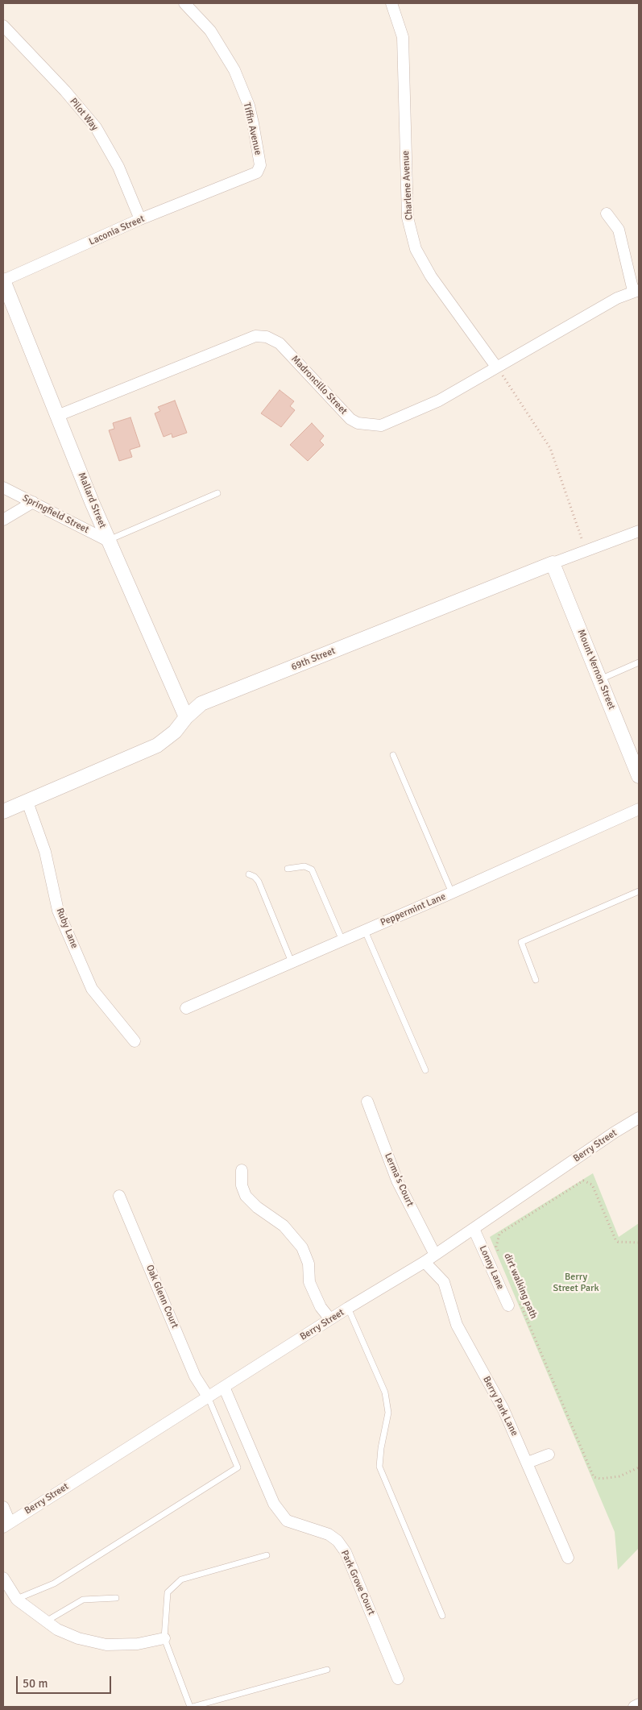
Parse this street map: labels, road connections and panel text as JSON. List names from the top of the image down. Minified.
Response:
{"streets":{"street":["Pilot Way","Tiffin Avenue","Charlene Avenue","Laconia Street","Madroncillo Street","Mallard Street","Springfield Street","69th Street","Mount Vernon Street","Peppermint Lane","Ruby Lane","Berry Street","Lerma's Court","Lonny Lane","Oak Glenn Court","Berry Park Lane","Park Grove Court"],"path":["dirt walking path"]},"crossings":[["Pilot Way","Laconia Street"],["Tiffin Avenue","Laconia Street"],["Charlene Avenue","Madroncillo Street"],["Laconia Street","Mallard Street"],["Madroncillo Street","Mallard Street"],["Mallard Street","Springfield Street"],["Mallard Street","69th Street"],["69th Street","Mount Vernon Street"],["69th Street","Ruby Lane"],["Berry Street","Lerma's Court"],["Berry Street","Lonny Lane"],["Berry Street","Oak Glenn Court"],["Berry Street","Berry Park Lane"],["Berry Street","Park Grove Court"]],"parks":["Berry Street Park"],"scale_bar":"50 m"}
